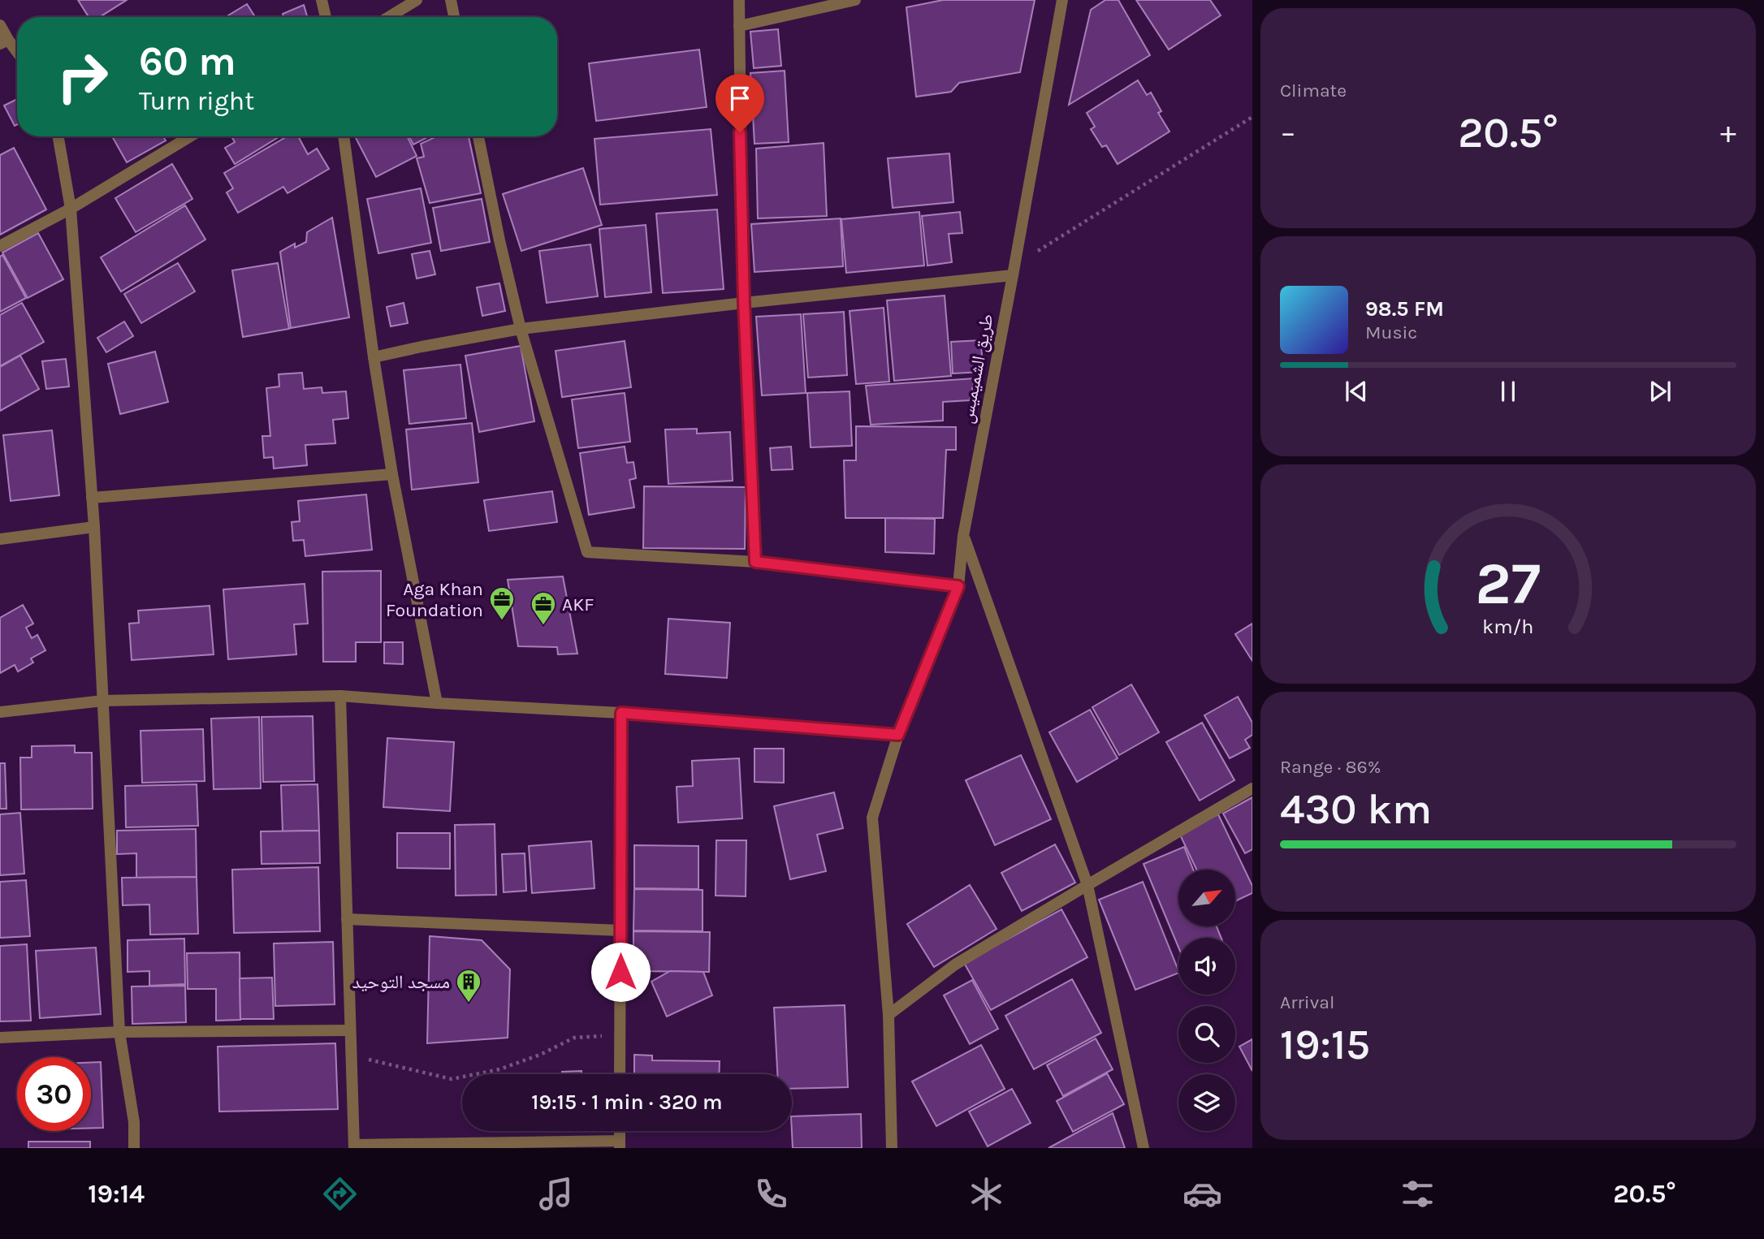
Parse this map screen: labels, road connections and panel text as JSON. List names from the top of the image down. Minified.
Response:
{"streets":{"street":["طريق الشميميس"]},"places":{"office":["Aga Khan Foundation","AKF"],"building":["مسجد التوحيد"]},"north":"top right","page":{"tile":["Climate",["Range · 86%","430 km"],["Arrival","19:15"]],"turn":["60 m","Turn right"],"heat":["−","20.5°","+"],"song":["98.5 FM","Music"],"limit":"30","trip":"19:15 · 1 min · 320 m","tabs":["19:14","20.5°"],"gauge":["27","km/h"]}}
